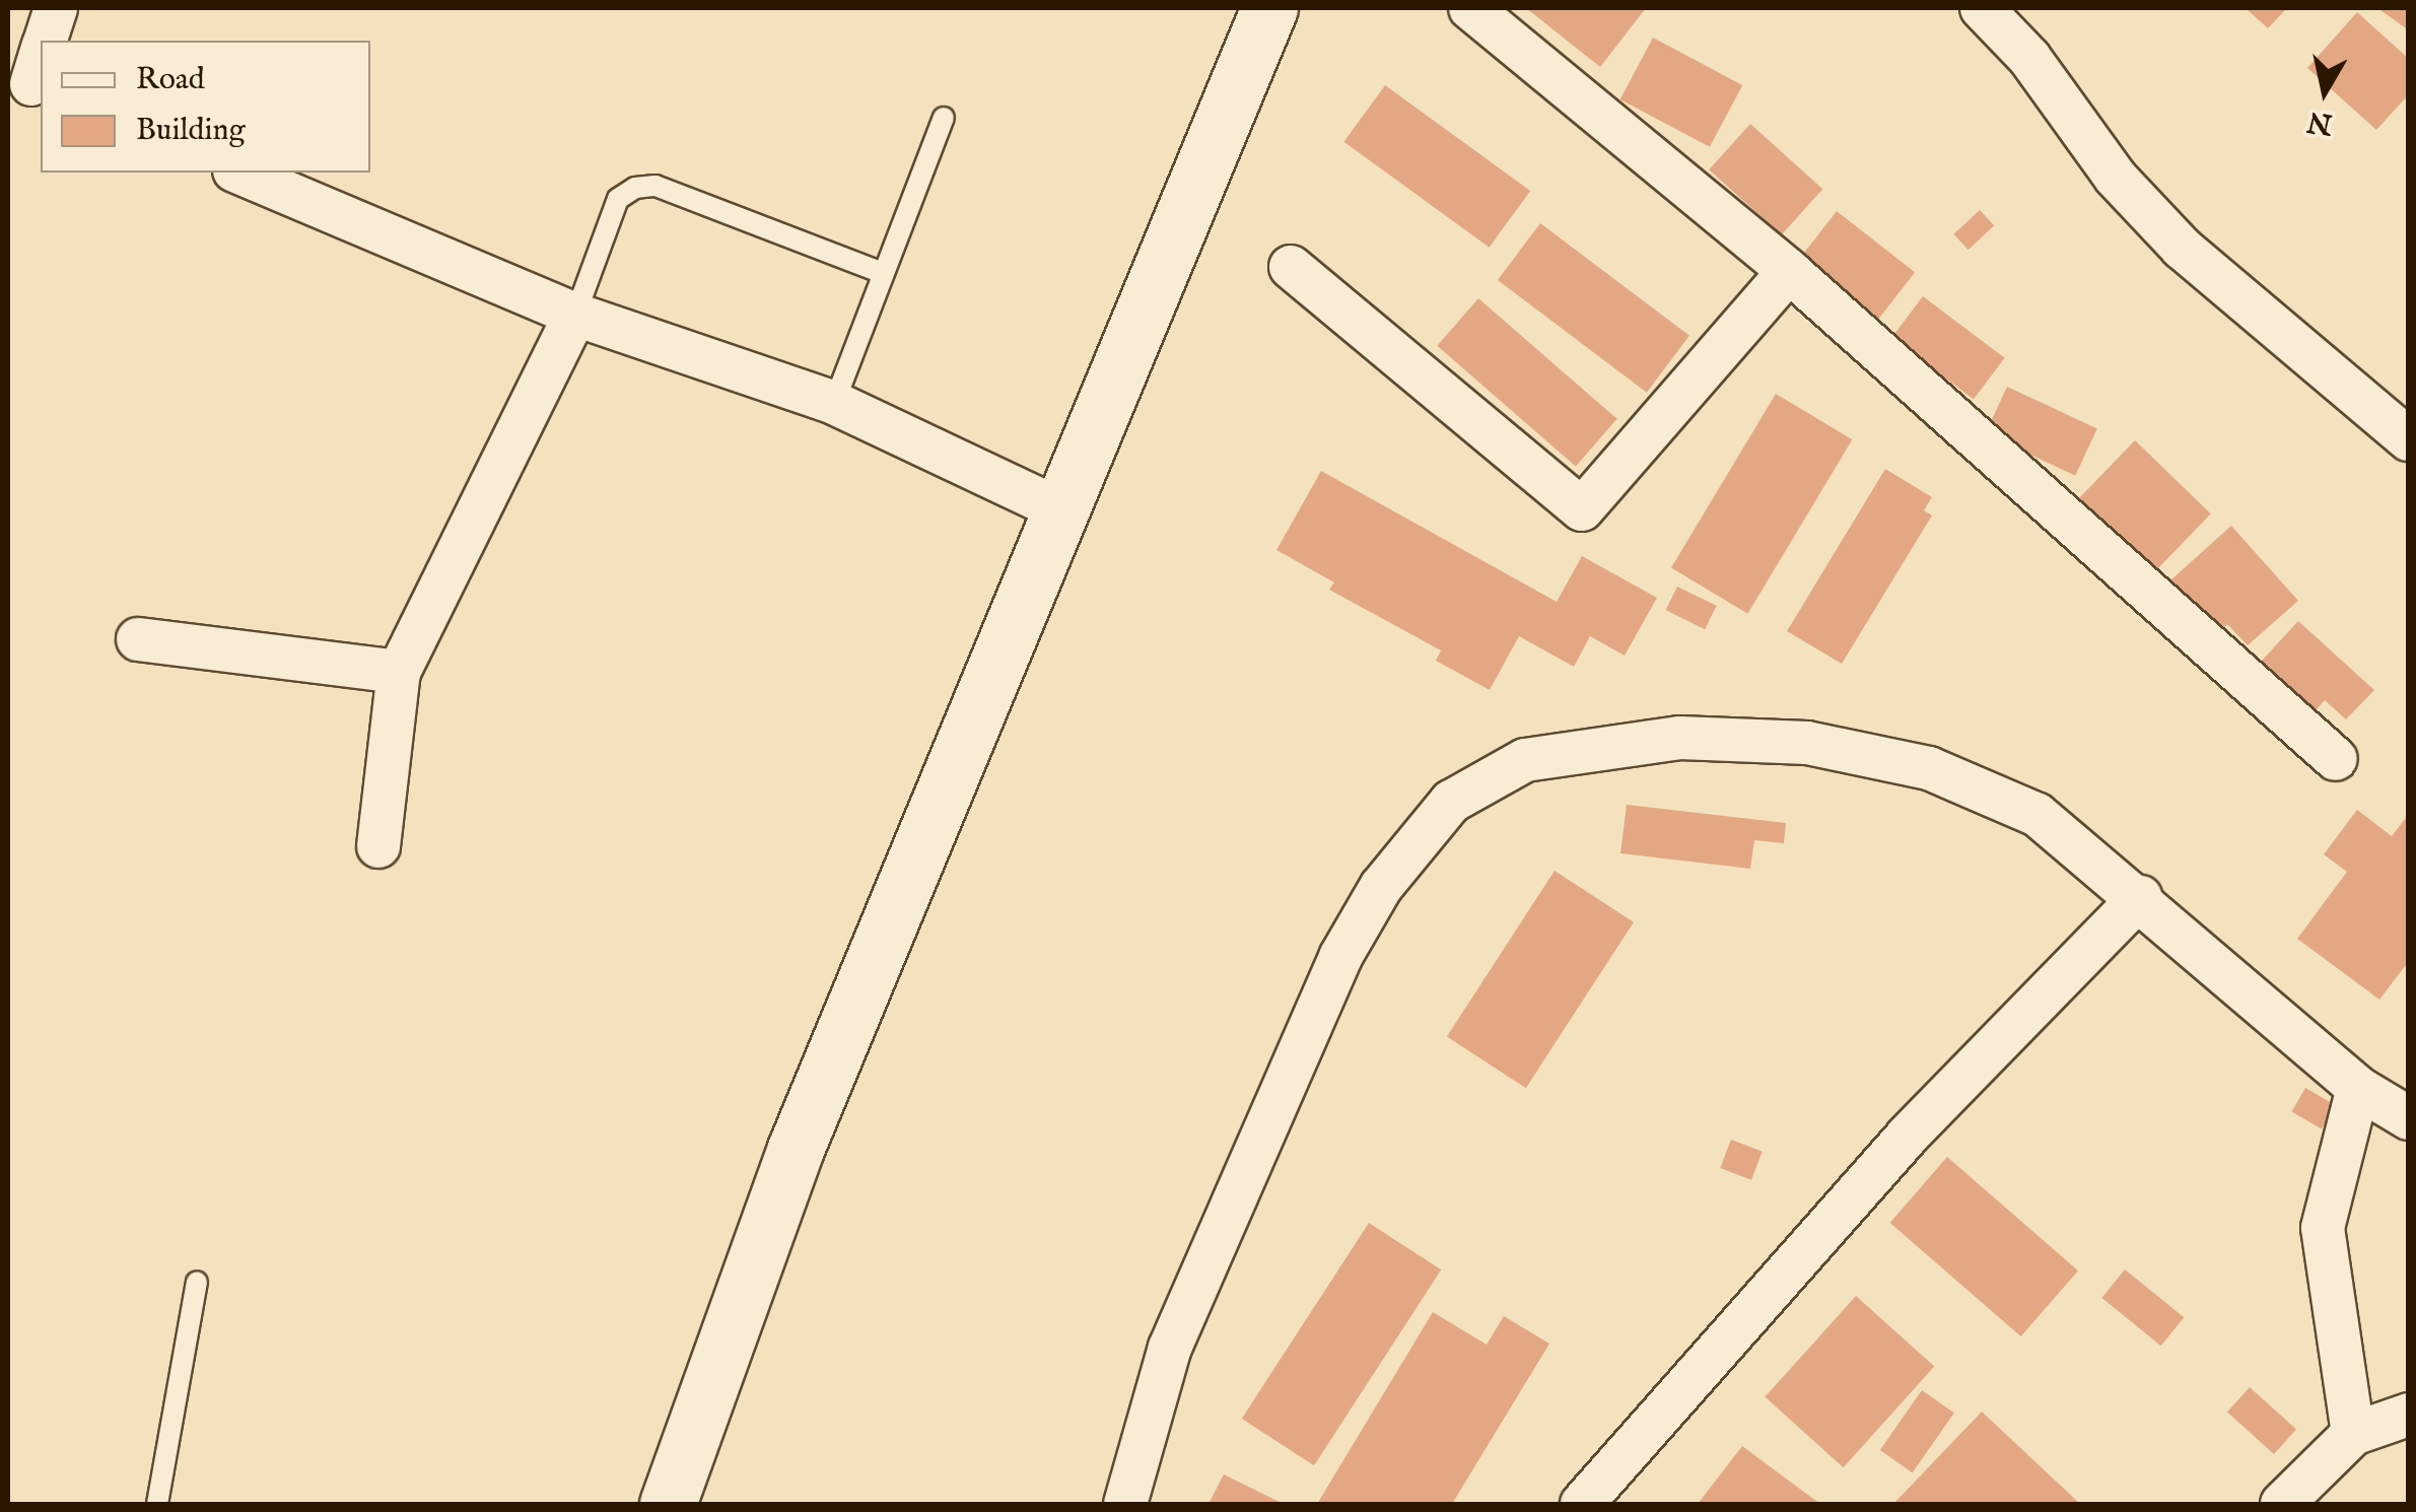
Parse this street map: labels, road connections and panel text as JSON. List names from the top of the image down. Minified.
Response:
{"legend":["Road","Building"],"north":"bottom"}
